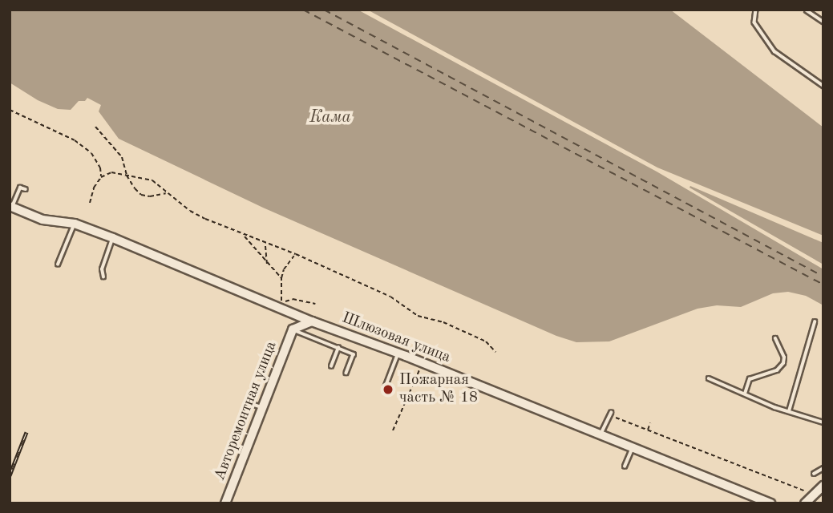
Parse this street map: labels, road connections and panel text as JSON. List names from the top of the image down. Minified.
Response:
{"streets":{"street":["Шлюзовая улица","Авторемонтная улица"]},"water":["Кама"],"places":["Пожарная часть № 18"]}
